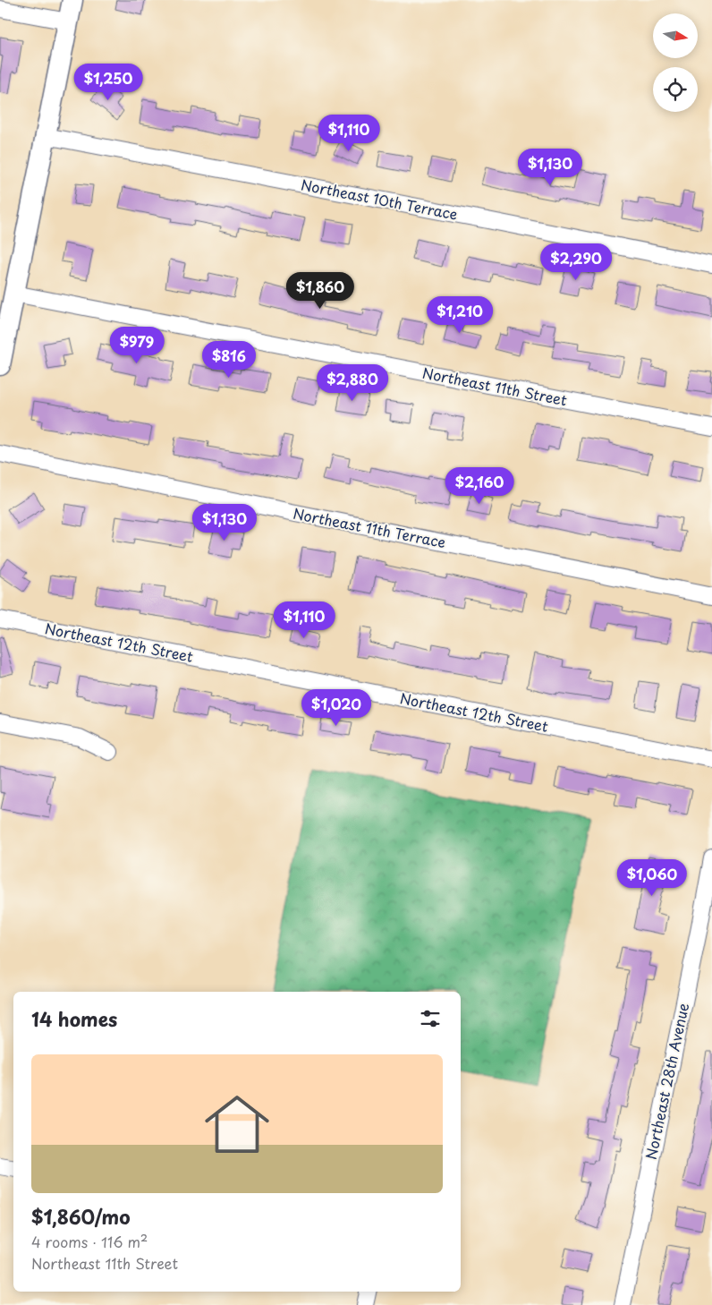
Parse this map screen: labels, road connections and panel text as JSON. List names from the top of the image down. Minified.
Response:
{"streets":{"street":["Northeast 10th Terrace","Northeast 11th Street","Northeast 11th Terrace","Northeast 12th Street","Northeast 28th Avenue"]},"north":"right","page":{"price":["$1,250","$1,110","$1,130","$2,290","$1,860","$1,210","$979","$816","$2,880","$2,160","$1,130","$1,110","$1,020","$1,060"],"heading":"14 homes","list":[{"name":"$1,860/mo","note":"4 rooms · 116 m² · Northeast 11th Street"}]}}
